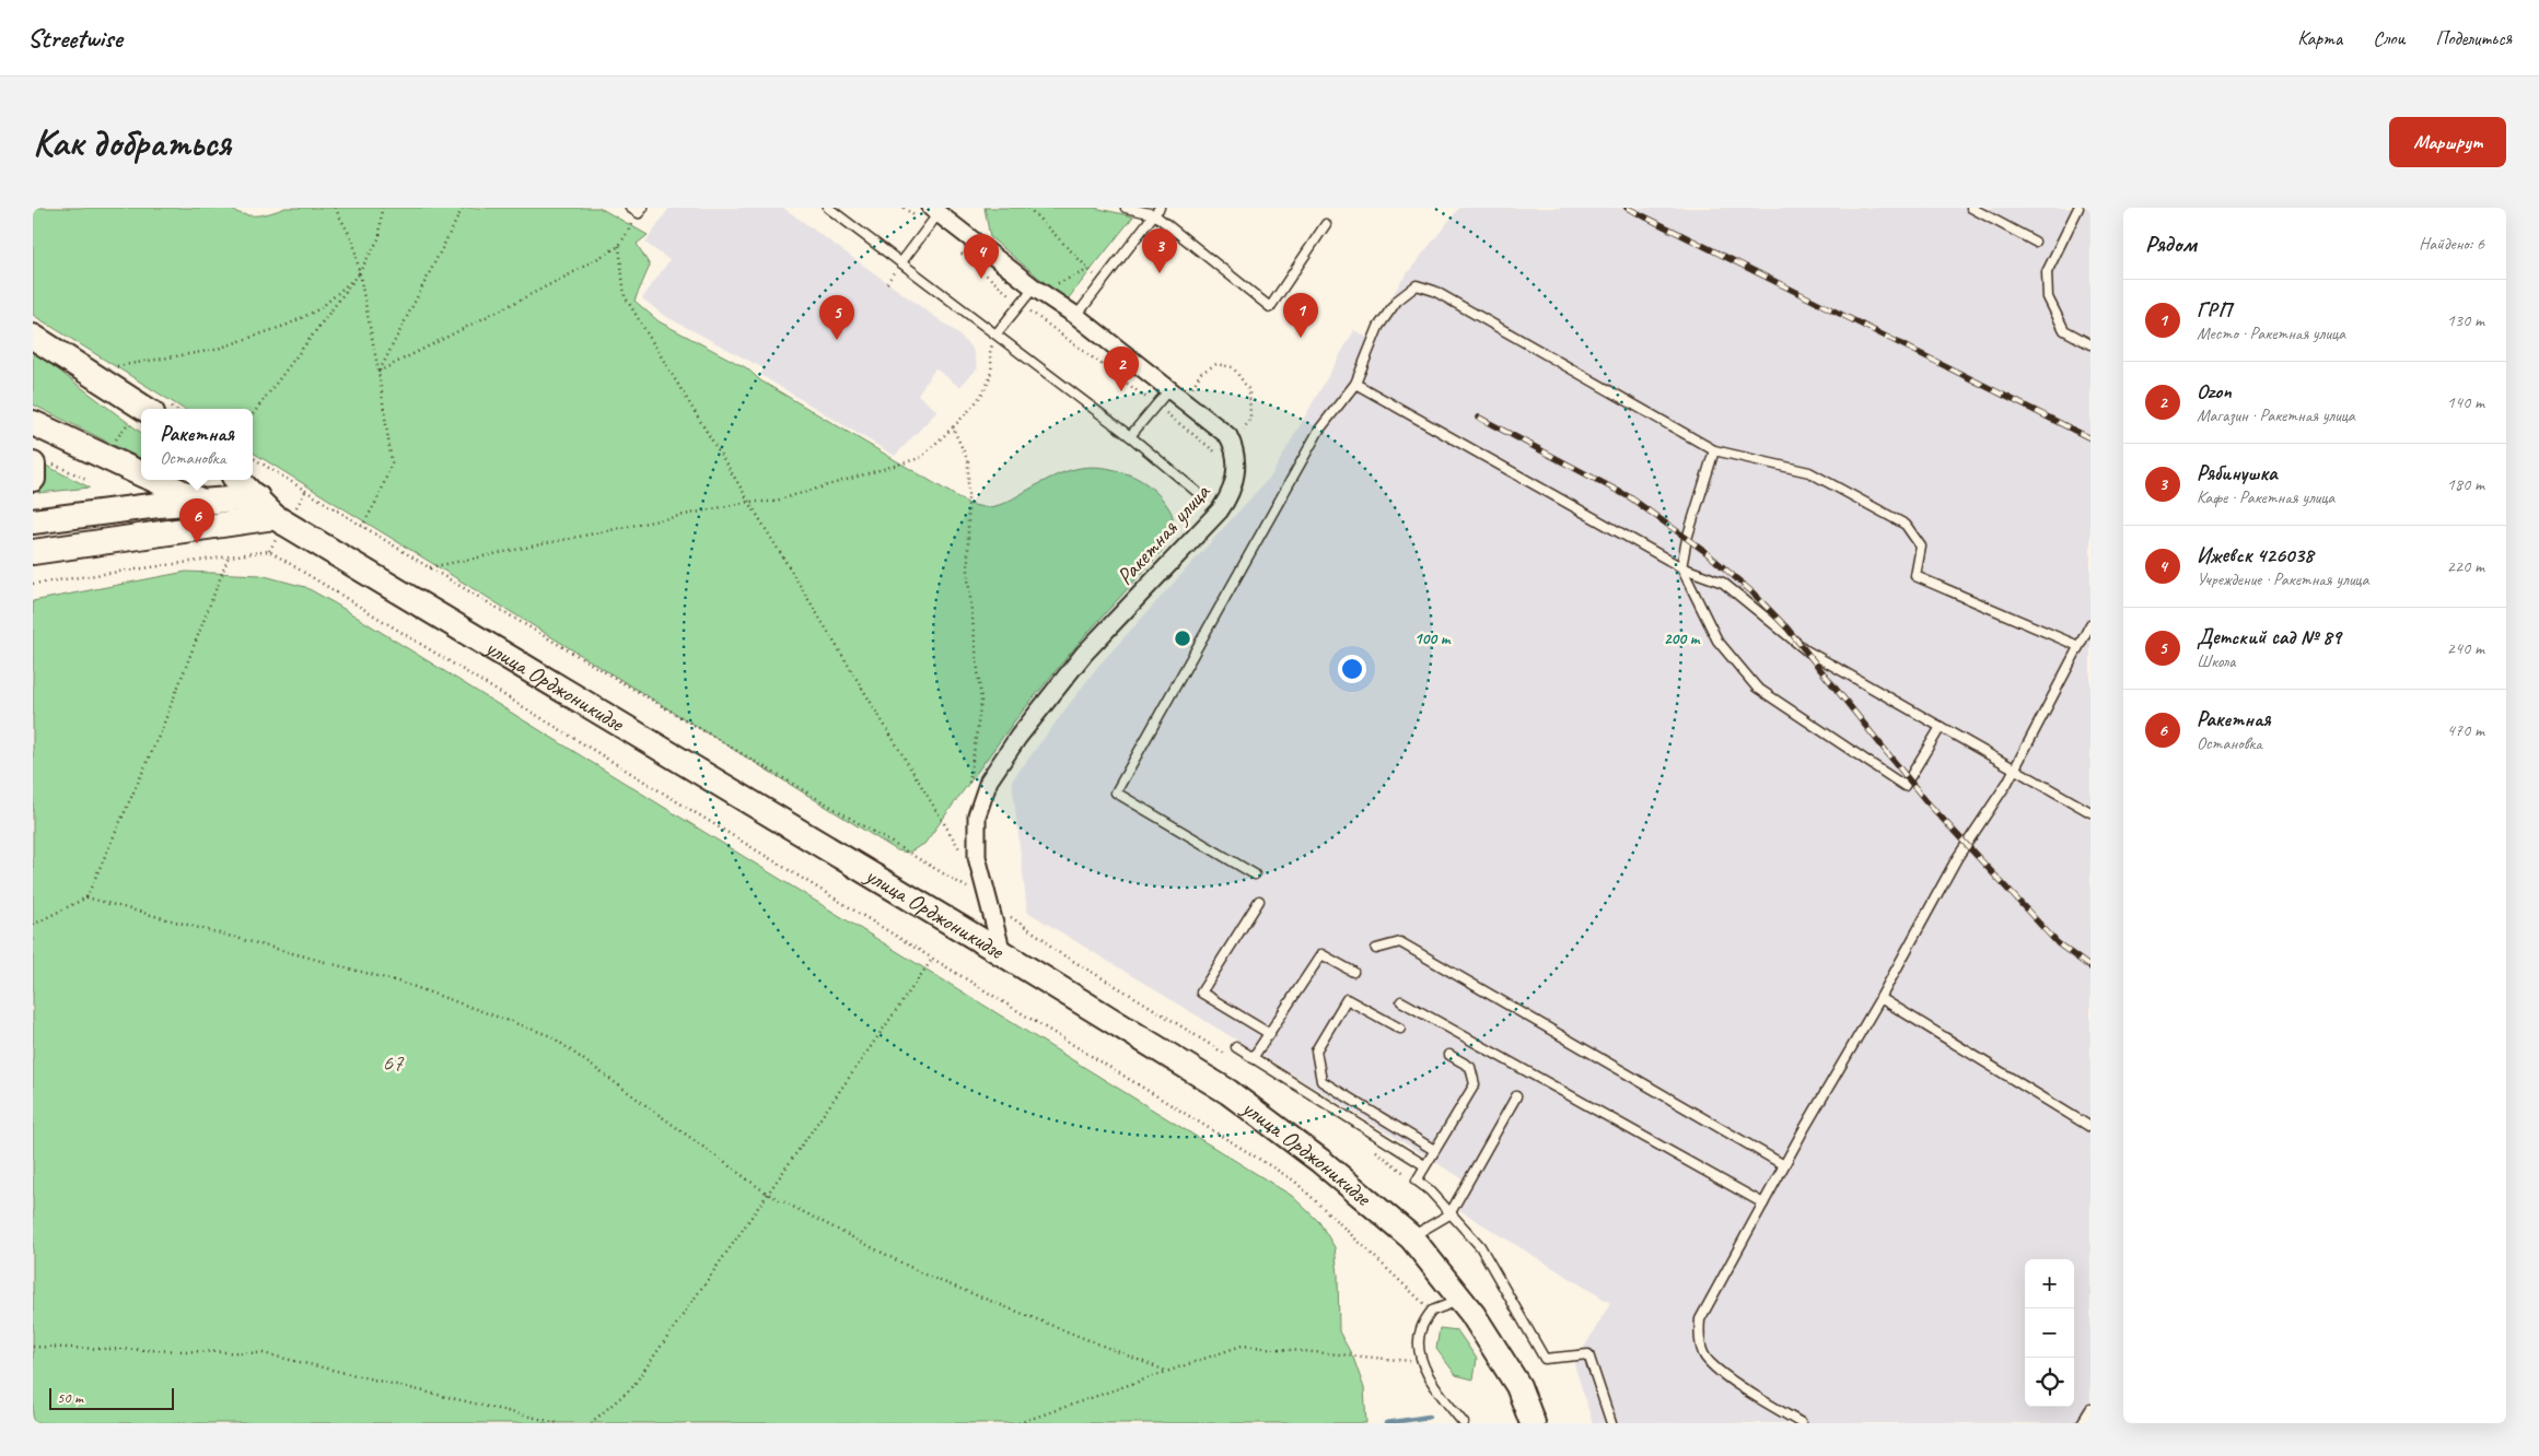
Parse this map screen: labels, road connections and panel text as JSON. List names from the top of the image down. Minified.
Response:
{"streets":{"main road":["улица Орджоникидзе"],"street":["Ракетная улица"]},"crossings":[["Ракетная улица","улица Орджоникидзе"]],"parks":["67"],"scale_bar":"50 m","page":{"header":"Streetwise","nav":["Карта","Слои","Поделиться"],"buttons":"Маршрут","title":"Как добраться","heading":["Рядом","Найдено: 6"],"pins":["3","4","1","5","2","6"],"list":[{"mark":"1","name":"ГРП","note":"Место · Ракетная улица","value":"130 m"},{"mark":"2","name":"Ozon","note":"Магазин · Ракетная улица","value":"140 m"},{"mark":"3","name":"Рябинушка","note":"Кафе · Ракетная улица","value":"180 m"},{"mark":"4","name":"Ижевск 426038","note":"Учреждение · Ракетная улица","value":"220 m"},{"mark":"5","name":"Детский сад № 89","note":"Школа","value":"240 m"},{"mark":"6","name":"Ракетная","note":"Остановка","value":"470 m"}],"popup":["Ракетная","Остановка"],"map_buttons":["+","−"],"scale":"50 m"},"rings":["100 m","200 m"]}
